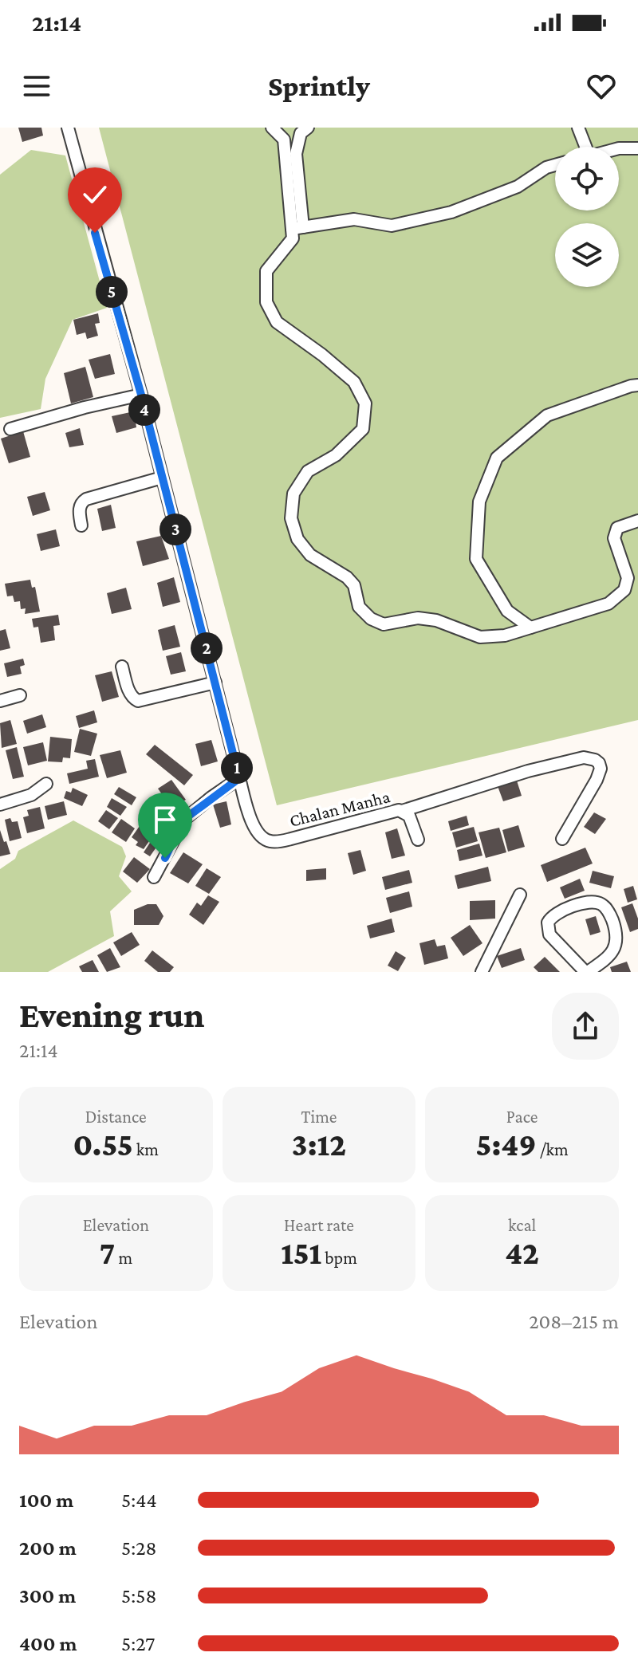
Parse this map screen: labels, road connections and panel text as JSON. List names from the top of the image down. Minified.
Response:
{"streets":{"street":["Chalan Manha"]},"page":{"status":"21:14","header":"Sprintly","pins":["5","4","3","2","1"],"heading":["Evening run","21:14"],"stats":[["Distance","0.55 km"],["Time","3:12"],["Pace","5:49 /km"],["Elevation","7 m"],["Heart rate","151 bpm"],["kcal","42"]],"chart":["Elevation","208–215 m"],"list":[{"name":"100 m","note":"5:44"},{"name":"200 m","note":"5:28"},{"name":"300 m","note":"5:58"},{"name":"400 m","note":"5:27"}]}}
